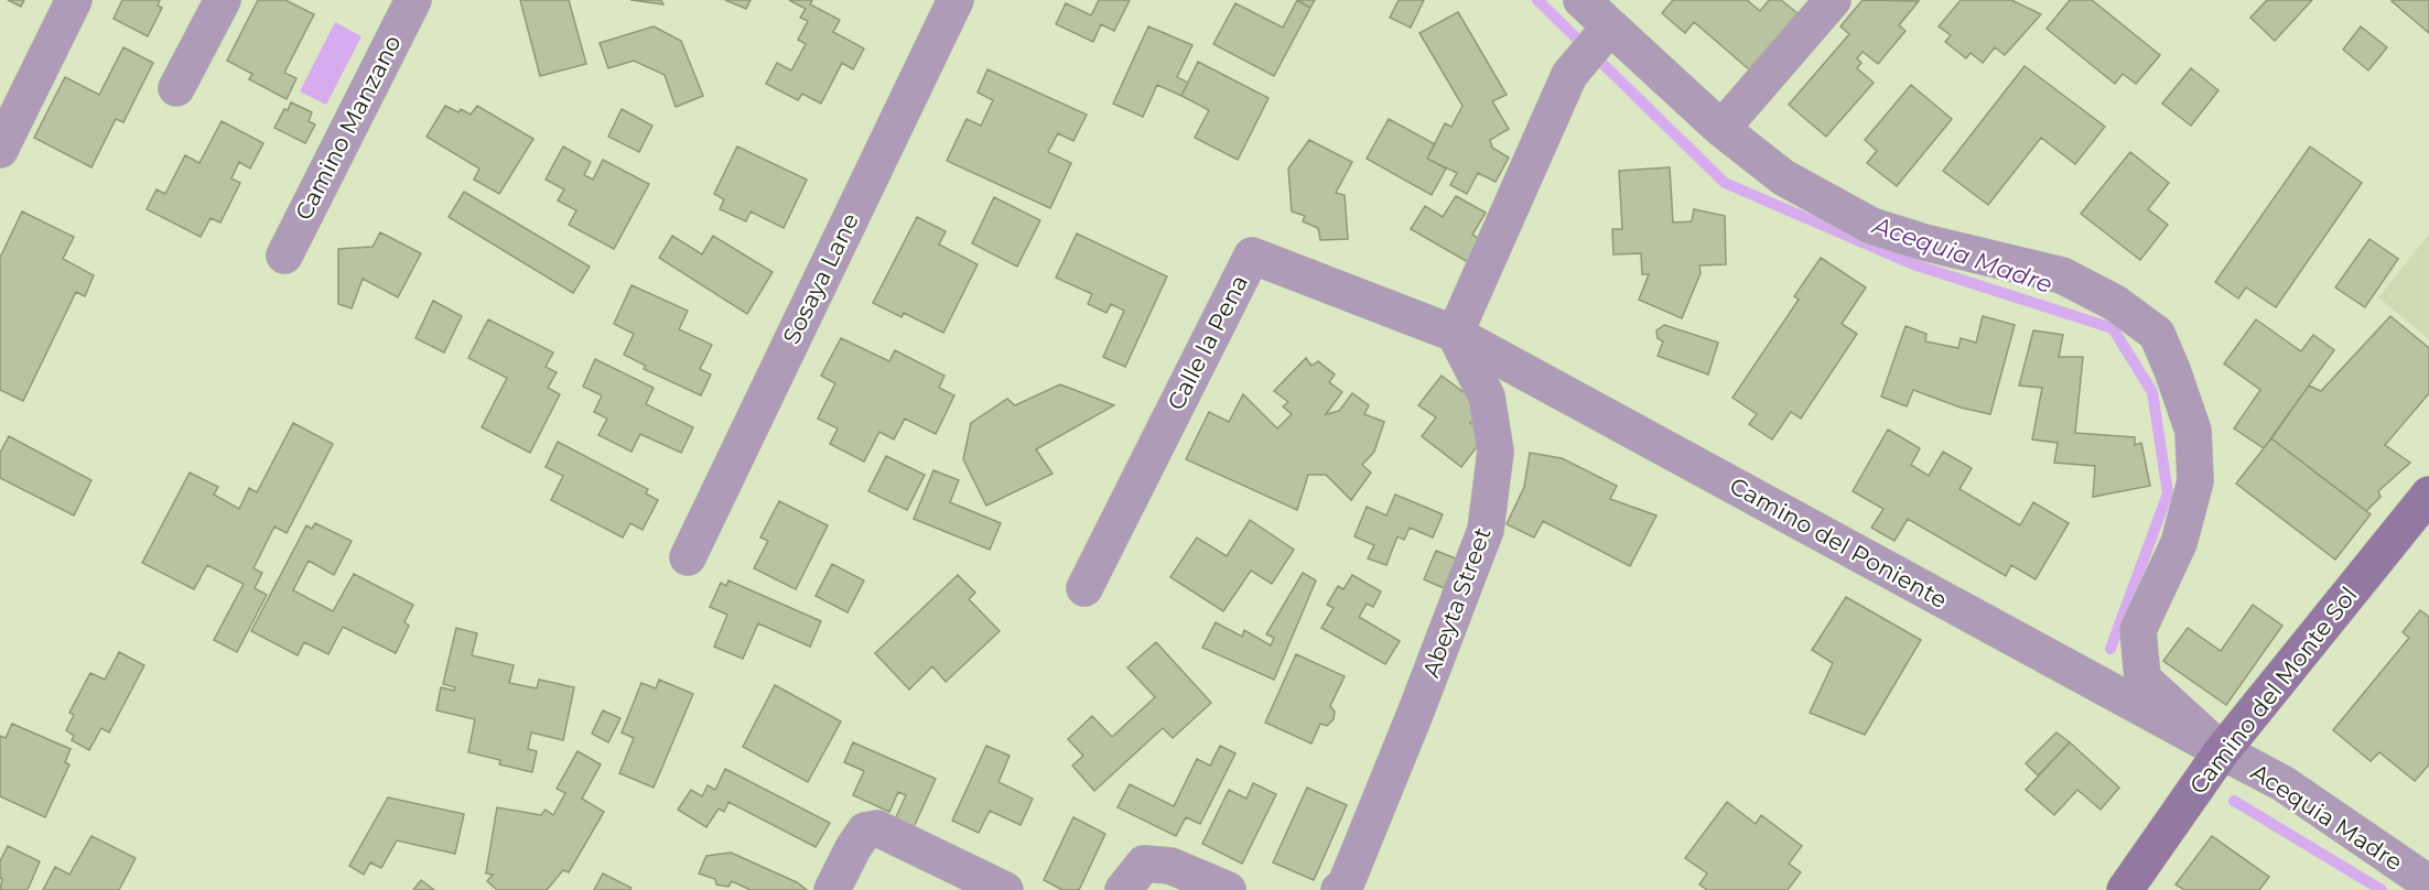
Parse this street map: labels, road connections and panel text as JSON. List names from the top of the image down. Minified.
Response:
{"streets":{"street":["Camino Manzano","Sosaya Lane","Calle la Pena","Camino del Poniente","Abeyta Street","Camino del Monte Sol","Acequia Madre"]},"crossings":[["Calle la Pena","Camino del Poniente"],["Calle la Pena","Abeyta Street"],["Camino del Poniente","Abeyta Street"],["Camino del Poniente","Camino del Monte Sol"],["Camino del Poniente","Acequia Madre"],["Camino del Monte Sol","Acequia Madre"]],"water":["Acequia Madre"]}
